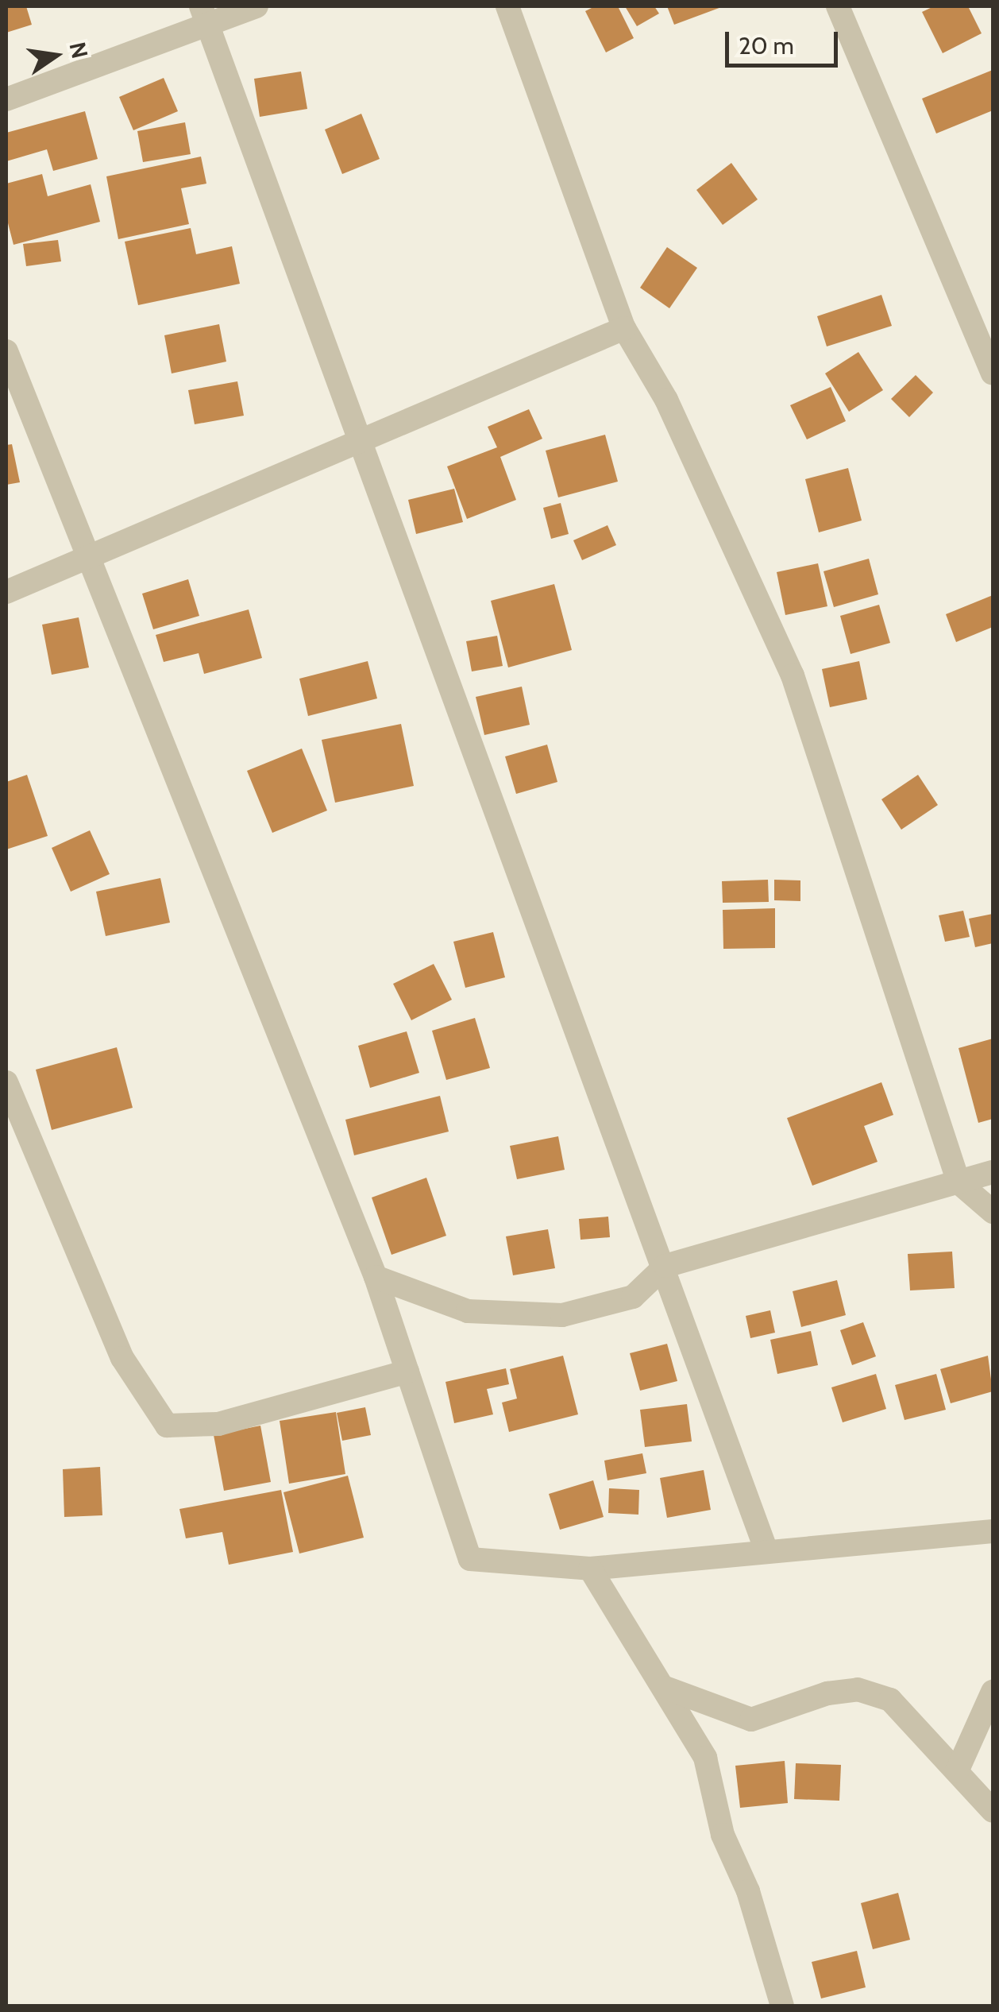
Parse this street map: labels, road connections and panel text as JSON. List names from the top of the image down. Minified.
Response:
{"scale_bar":"20 m","north":"right"}
